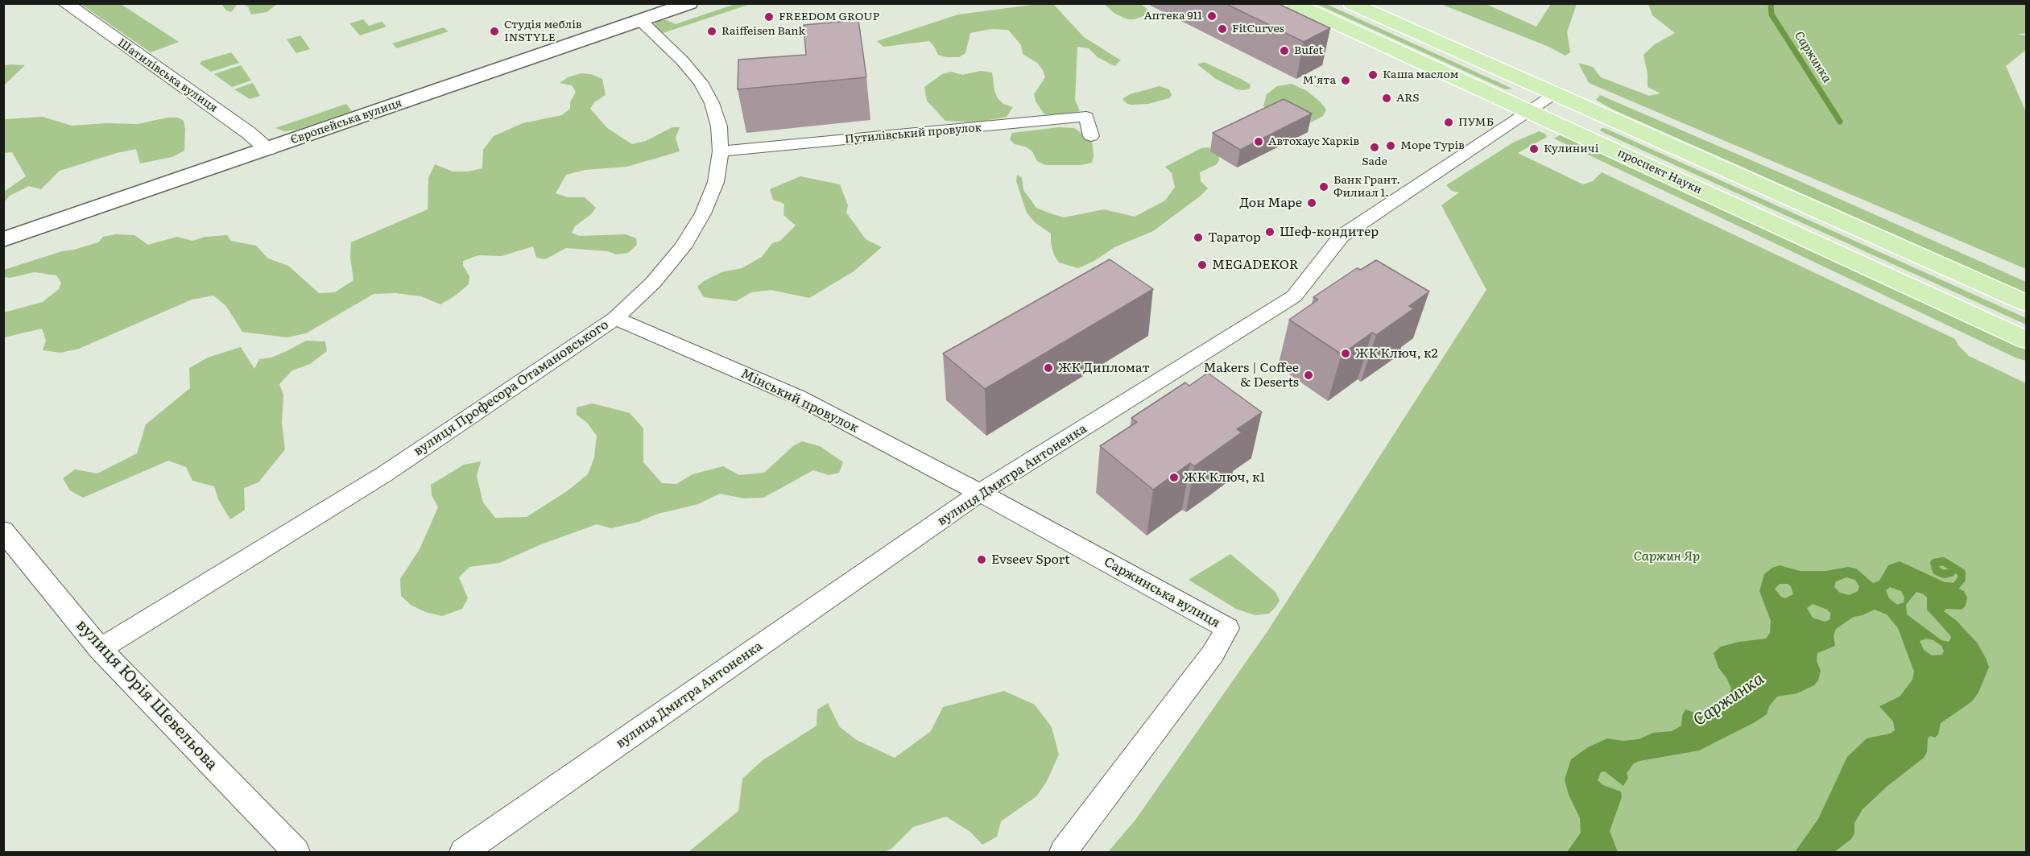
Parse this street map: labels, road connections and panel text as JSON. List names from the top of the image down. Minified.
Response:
{"streets":{"main road":["Європейська вулиця","проспект Науки"],"street":["Шатилівська вулиця","Путилівський провулок","вулиця Професора Отамановського","Мінський провулок","вулиця Дмитра Антоненка","Саржинська вулиця","вулиця Юрія Шевельова"]},"crossings":[["Шатилівська вулиця","Європейська вулиця"],["Європейська вулиця","вулиця Професора Отамановського"],["Путилівський провулок","вулиця Професора Отамановського"],["проспект Науки","вулиця Дмитра Антоненка"],["вулиця Професора Отамановського","Мінський провулок"],["вулиця Професора Отамановського","вулиця Юрія Шевельова"],["Мінський провулок","вулиця Дмитра Антоненка"],["Мінський провулок","Саржинська вулиця"],["вулиця Дмитра Антоненка","Саржинська вулиця"]],"water":["Саржинка"],"parks":["Саржин Яр"],"places":["Аптека 911","FREEDOM GROUP","FitCurves","Студія меблів INSTYLE","Raiffeisen Bank","Bufet","Каша маслом","М'ята","ARS","ПУМБ","Автохаус Харків","Море Турів","Sade","Кулиничі","Банк Грант. Филиал 1.","Дон Маре","Шеф-кондитер","Таратор","MEGADEKOR","ЖК Ключ, к2","ЖК Дипломат","Makers | Coffee & Deserts","ЖК Ключ, к1","Evseev Sport"]}
